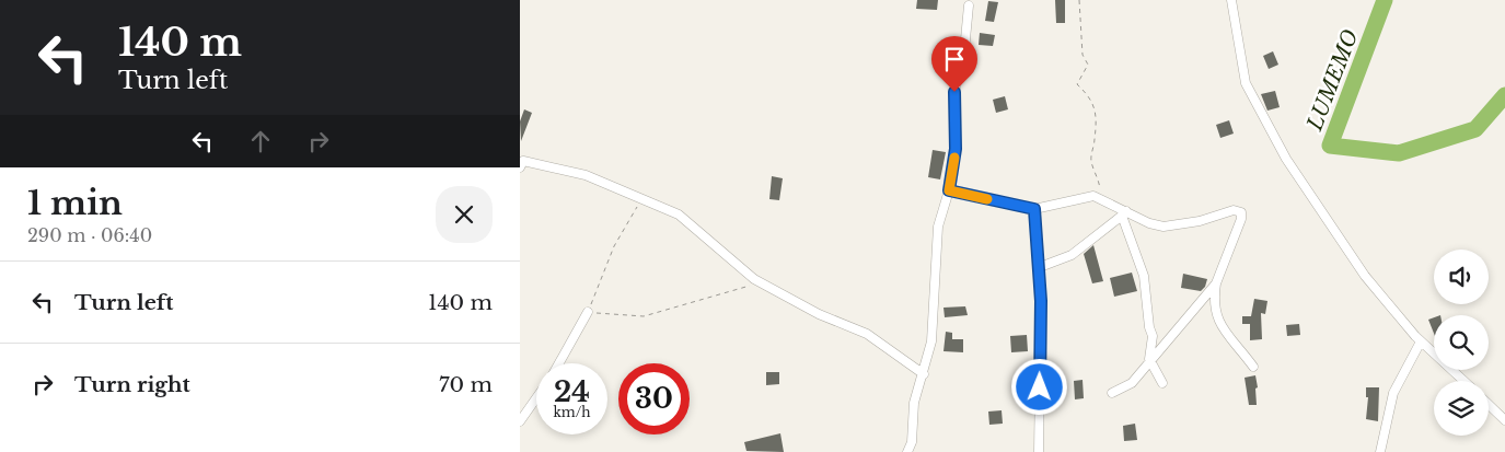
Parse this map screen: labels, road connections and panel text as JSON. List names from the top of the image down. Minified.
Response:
{"water":["LUMEMO"],"page":{"turn":["140 m","Turn left"],"heading":["1 min","290 m · 06:40"],"list":[{"name":"Turn left","value":"140 m"},{"name":"Turn right","value":"70 m"}],"speed":"24 km/h","limit":"30"}}
